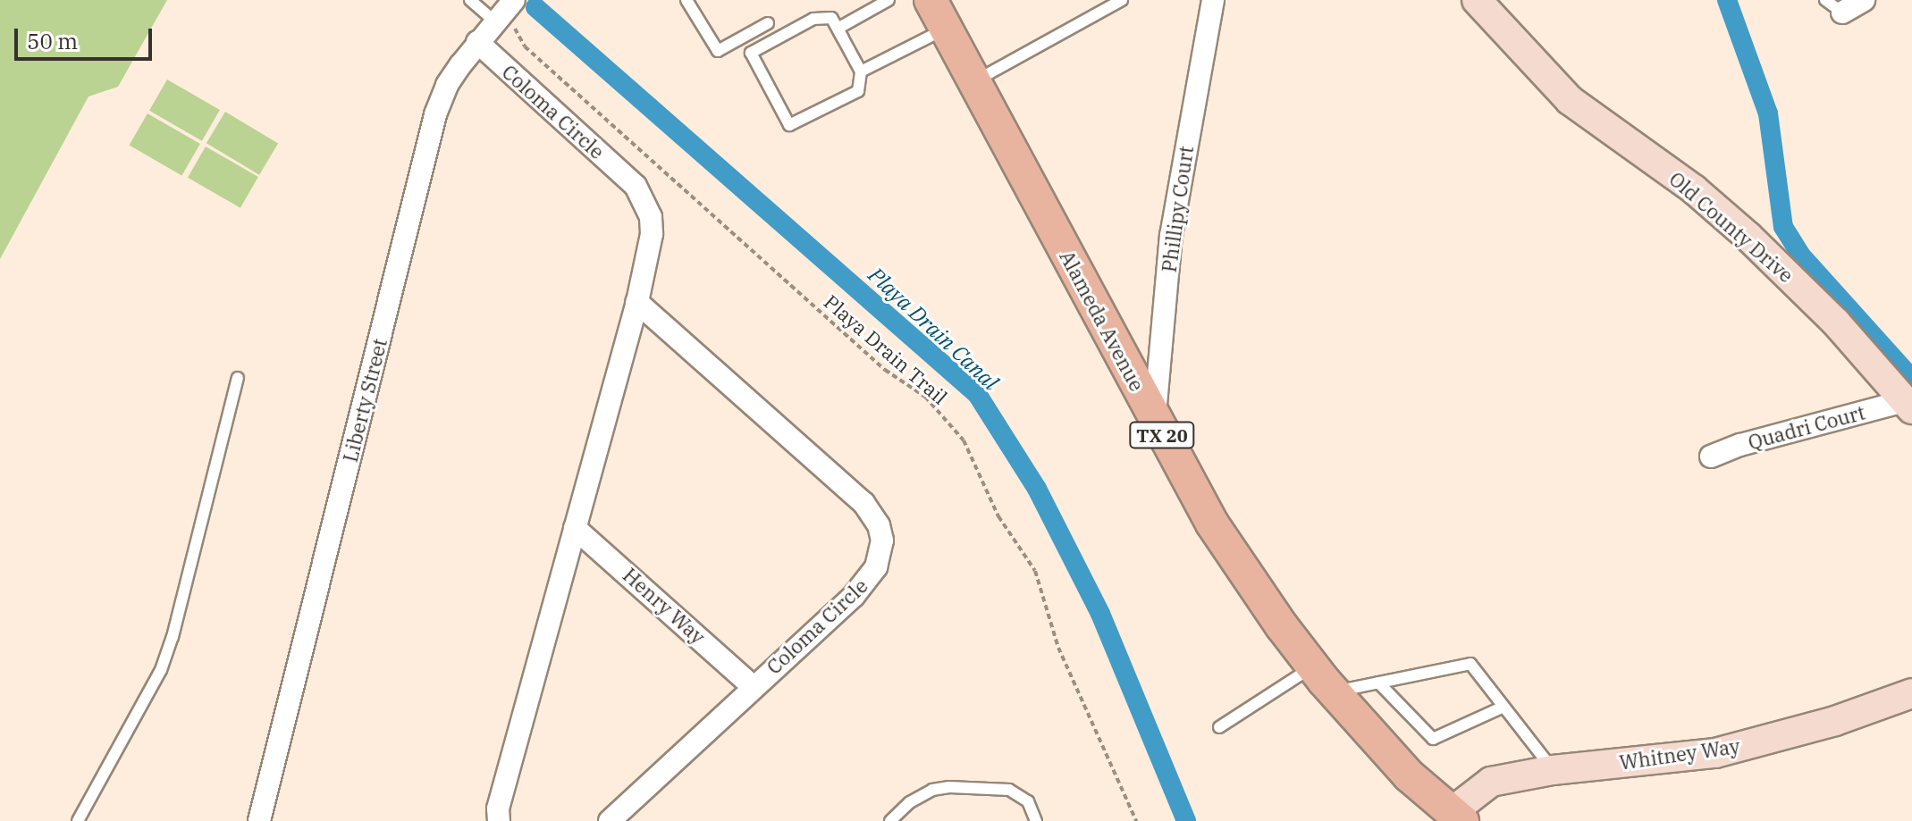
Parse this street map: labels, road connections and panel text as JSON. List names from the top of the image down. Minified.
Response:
{"streets":{"main road":["Alameda Avenue","TX 20"],"street":["Coloma Circle","Phillipy Court","Old County Drive","Liberty Street","Quadri Court","Henry Way","Whitney Way"],"path":["Playa Drain Trail"]},"crossings":[["Coloma Circle","Liberty Street"],["Coloma Circle","Henry Way"],["Phillipy Court","Alameda Avenue"],["Old County Drive","Quadri Court"],["Alameda Avenue","Whitney Way"],["Playa Drain Trail","Liberty Street"]],"water":["Playa Drain Canal"],"scale_bar":"50 m"}
